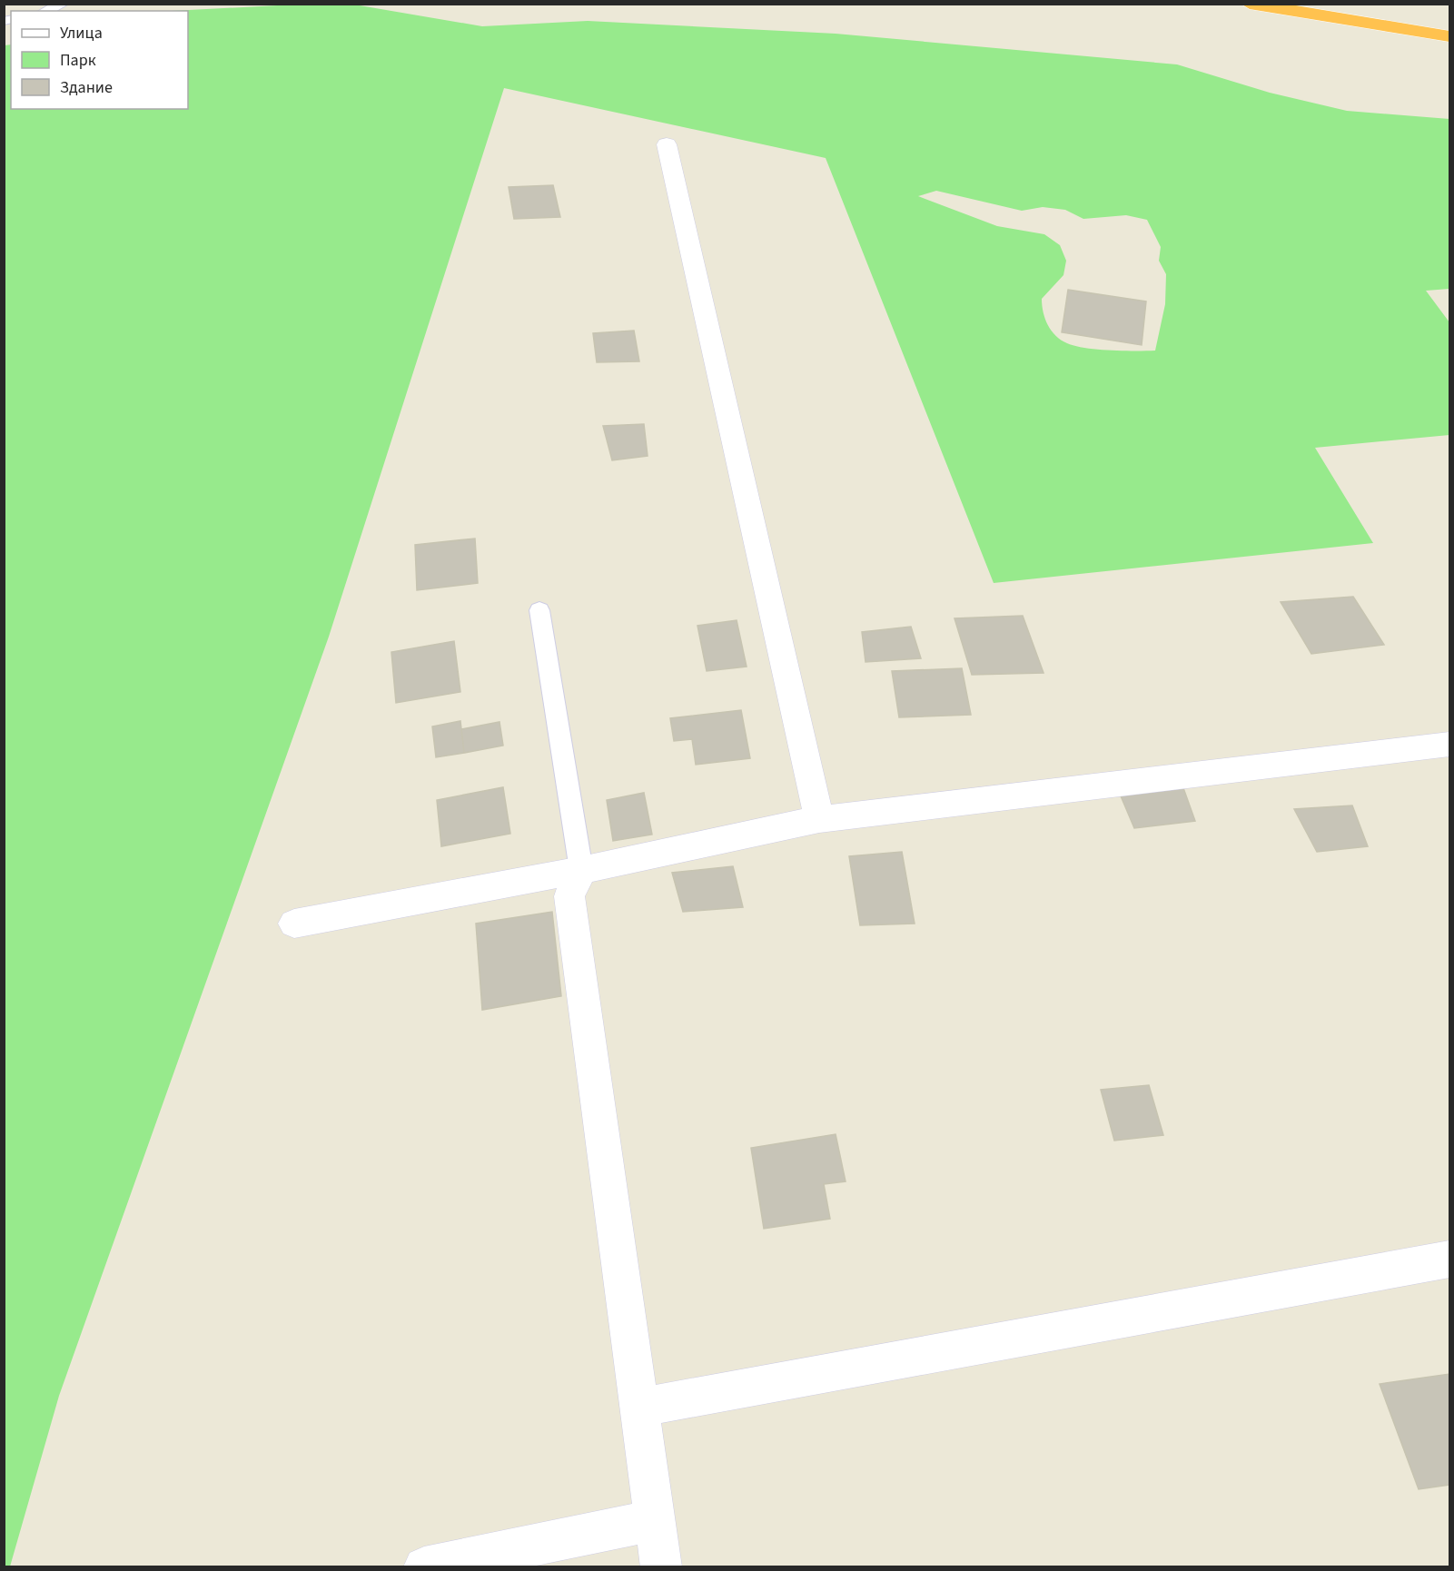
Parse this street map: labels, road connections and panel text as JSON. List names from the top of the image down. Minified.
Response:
{"legend":["Улица","Парк","Здание"]}
